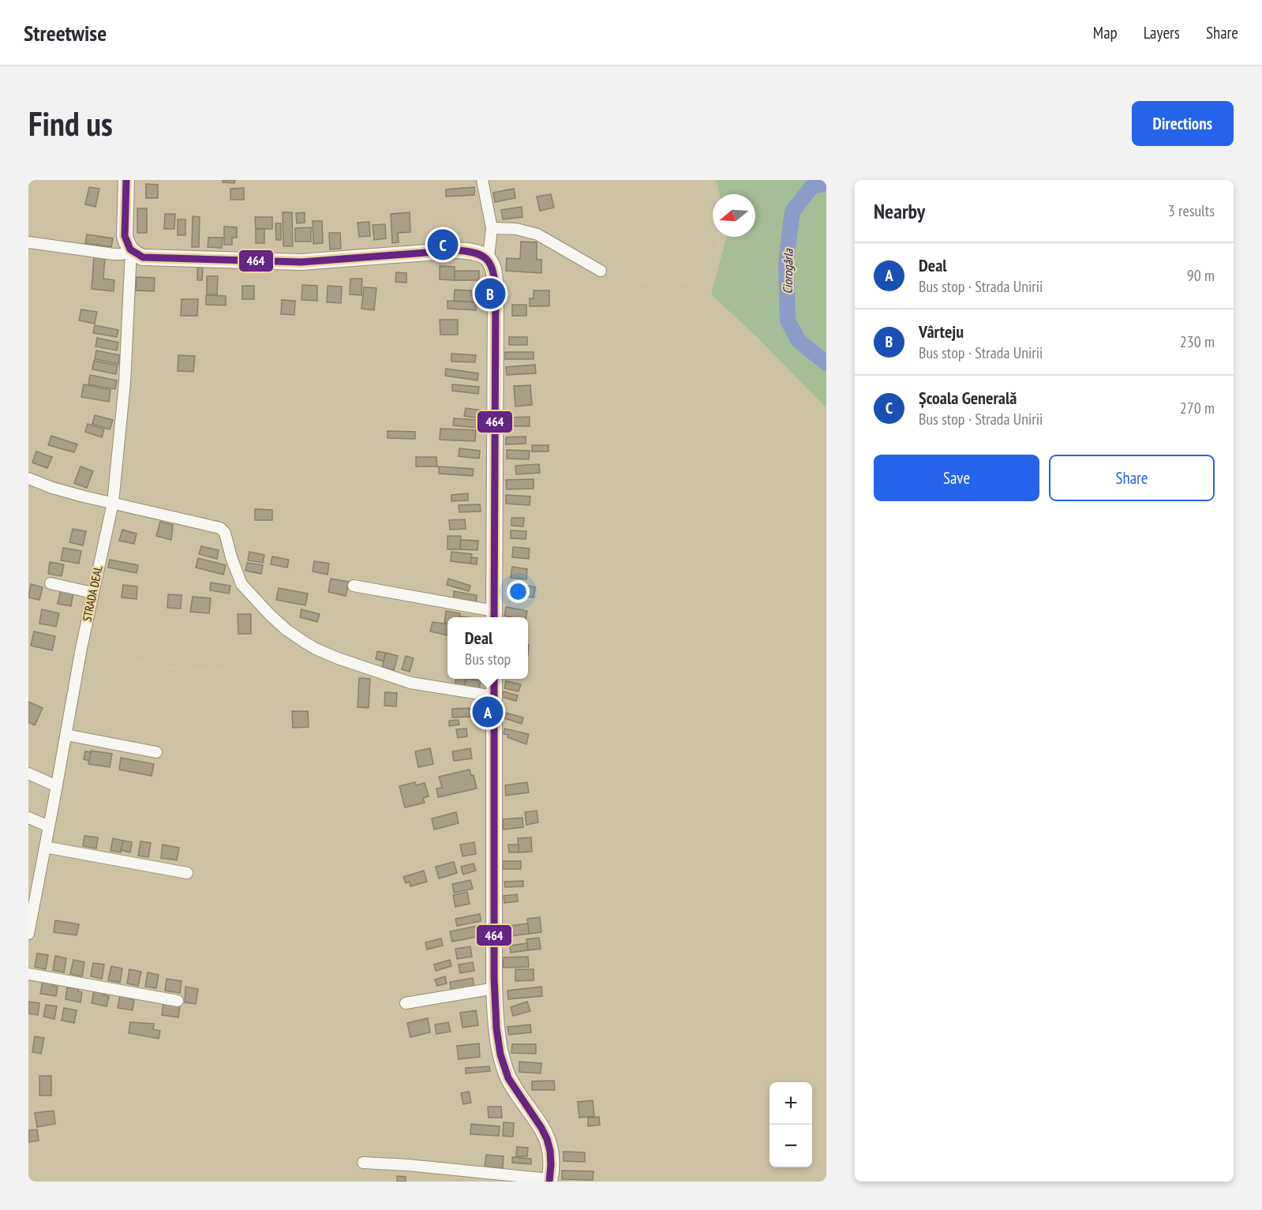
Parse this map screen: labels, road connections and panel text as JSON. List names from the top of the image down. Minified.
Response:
{"streets":{"street":["STRADA DEAL"]},"water":["Ciorogârla"],"lines":["transit line 464"],"north":"left","page":{"header":"Streetwise","nav":["Map","Layers","Share"],"buttons":["Directions",["Save","Share"]],"title":"Find us","heading":["Nearby","3 results"],"pins":["C","B","A"],"list":[{"mark":"A","name":"Deal","note":"Bus stop · Strada Unirii","value":"90 m"},{"mark":"B","name":"Vârteju","note":"Bus stop · Strada Unirii","value":"230 m"},{"mark":"C","name":"Școala Generală","note":"Bus stop · Strada Unirii","value":"270 m"}],"popup":["Deal","Bus stop"],"map_buttons":["+","−"]}}
